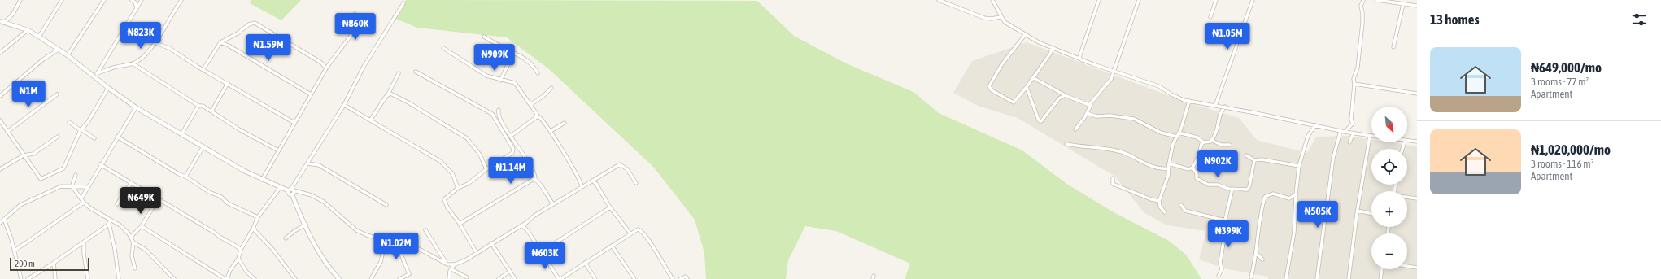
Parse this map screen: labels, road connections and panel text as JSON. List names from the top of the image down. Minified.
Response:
{"scale_bar":"200 m","north":"bottom right","page":{"heading":"13 homes","price":["₦860K","₦823K","₦1.05M","₦1.59M","₦909K","₦1M","₦902K","₦1.14M","₦649K","₦505K","₦399K","₦1.02M","₦603K"],"list":[{"name":"₦649,000/mo","note":"3 rooms · 77 m² · Apartment"},{"name":"₦1,020,000/mo","note":"3 rooms · 116 m² · Apartment"}],"map_buttons":["+","−"],"scale":"200 m"}}
